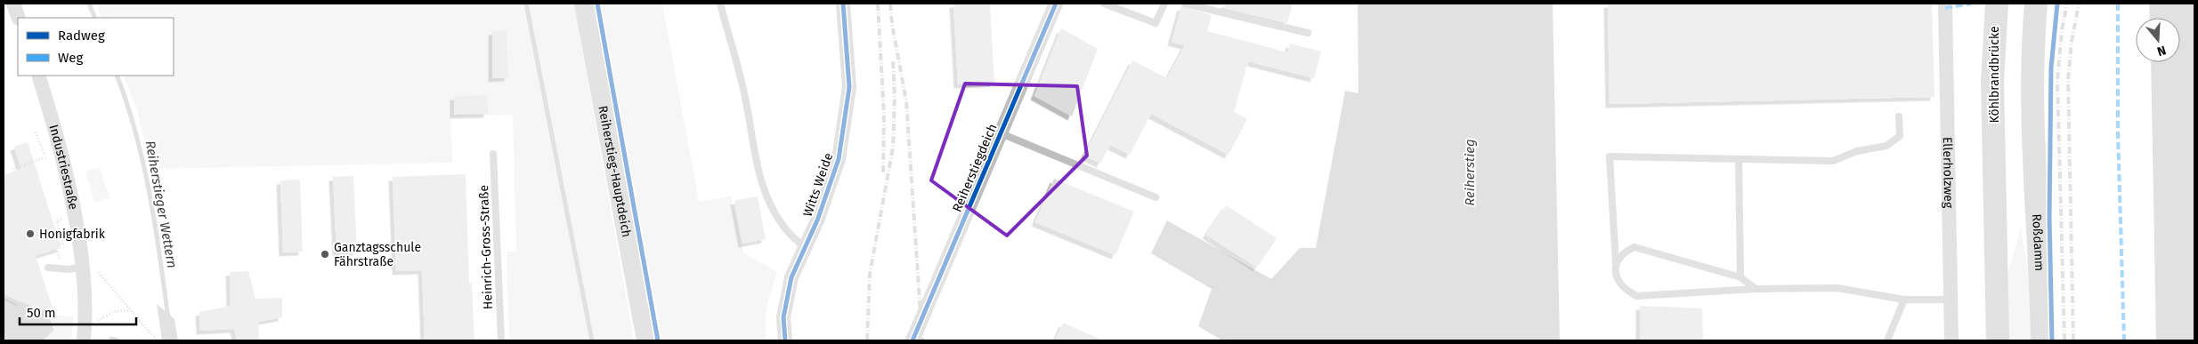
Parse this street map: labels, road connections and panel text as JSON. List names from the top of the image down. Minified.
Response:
{"streets":{"main road":["Köhlbrandbrücke","Reiherstieg-Hauptdeich","Roßdamm"],"street":["Industriestraße","Reiherstiegdeich","Ellerholzweg","Witts Weide"],"lane":["Heinrich-Gross-Straße"]},"water":["Reiherstieg","Reiherstieger Wettern"],"places":["Honigfabrik","Ganztagsschule Fährstraße"],"legend":["Radweg","Weg"],"scale_bar":"50 m","north":"bottom"}
